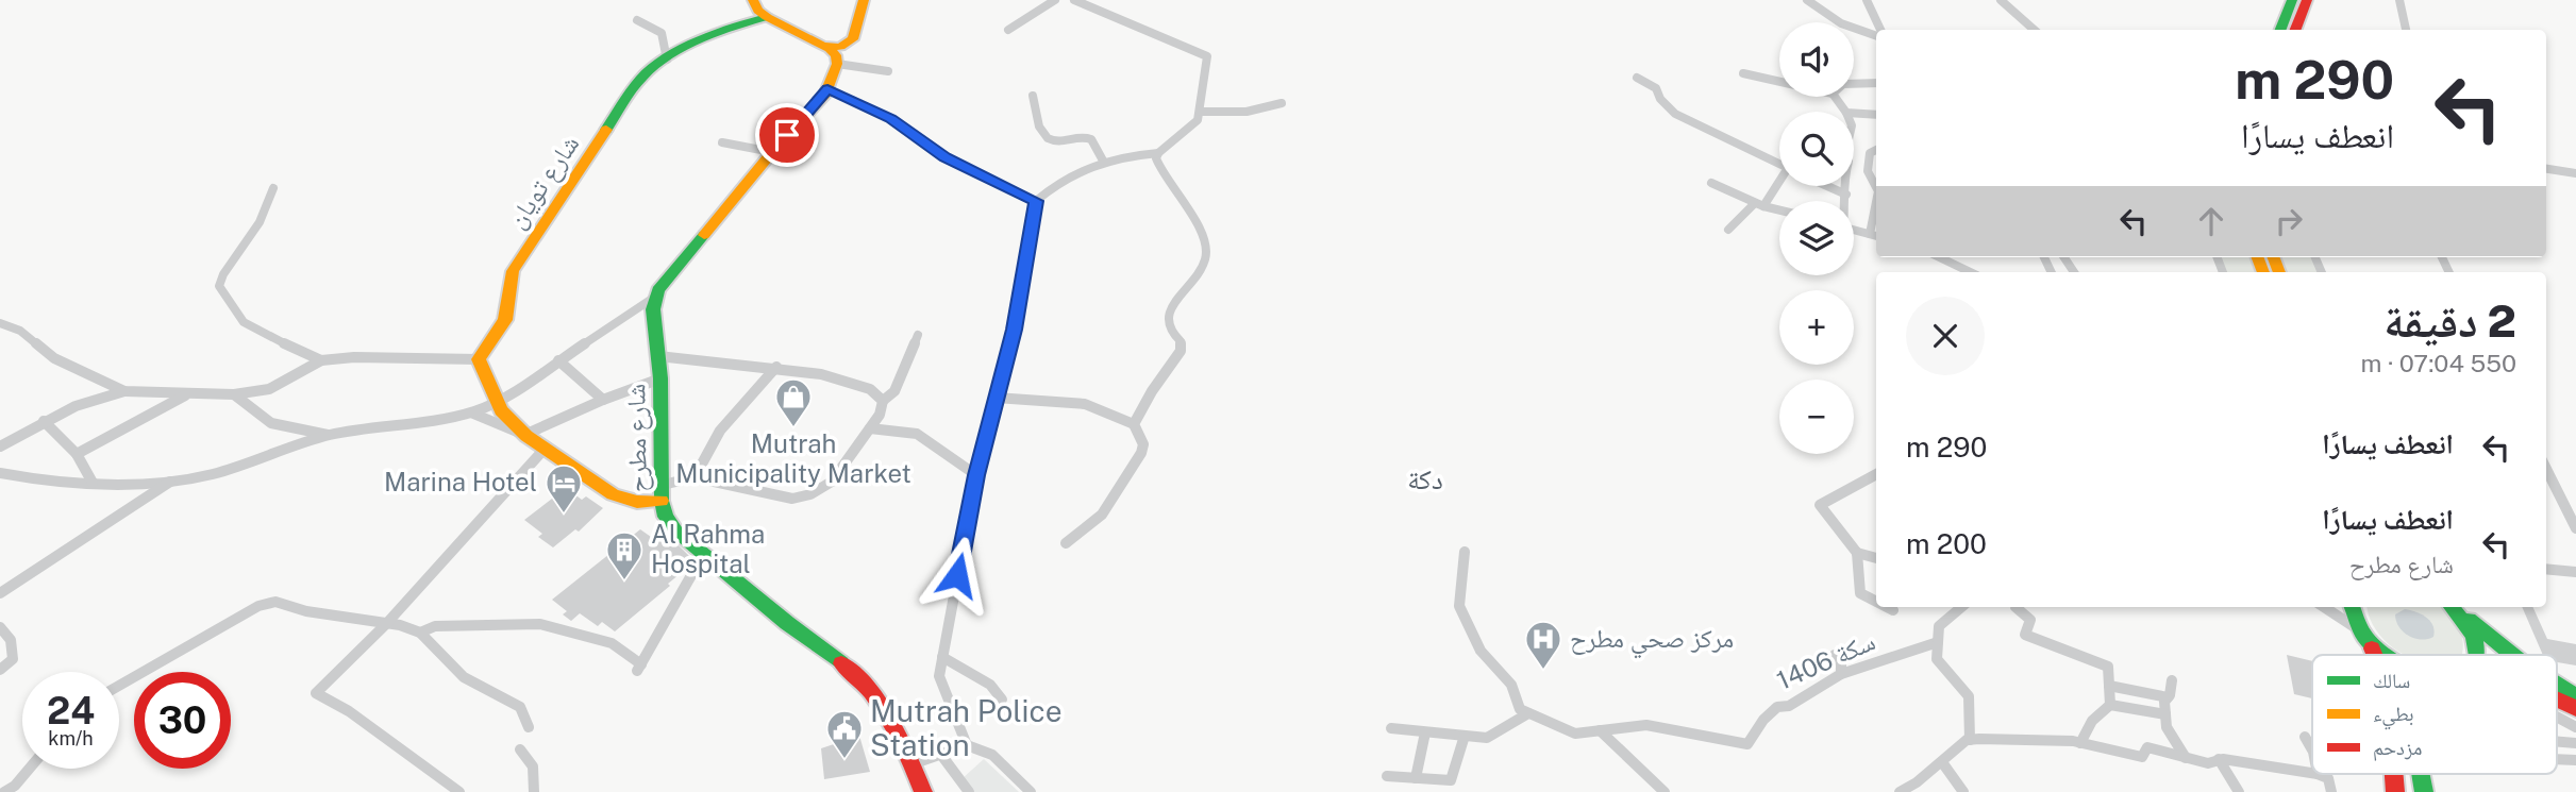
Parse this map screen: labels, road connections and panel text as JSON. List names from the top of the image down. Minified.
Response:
{"streets":{"main road":["شارع تويان","شارع مطرح"],"street":["1406 سكة"]},"districts":["دكة"],"places":{"shop":["Mutrah Municipality Market"],"hotel":["Marina Hotel"],"building":["Al Rahma Hospital"],"hospital":["مركز صحي مطرح"],"public building":["Mutrah Police Station"]},"legend":["سالك","بطيء","مزدحم"],"page":{"map_buttons":["+","−"],"turn":["290 m","انعطف يسارًا"],"heading":["2 دقيقة","550 m · 07:04"],"list":[{"name":"انعطف يسارًا","value":"290 m"},{"name":"انعطف يسارًا","note":"شارع مطرح","value":"200 m"}],"speed":"24 km/h","limit":"30"}}
